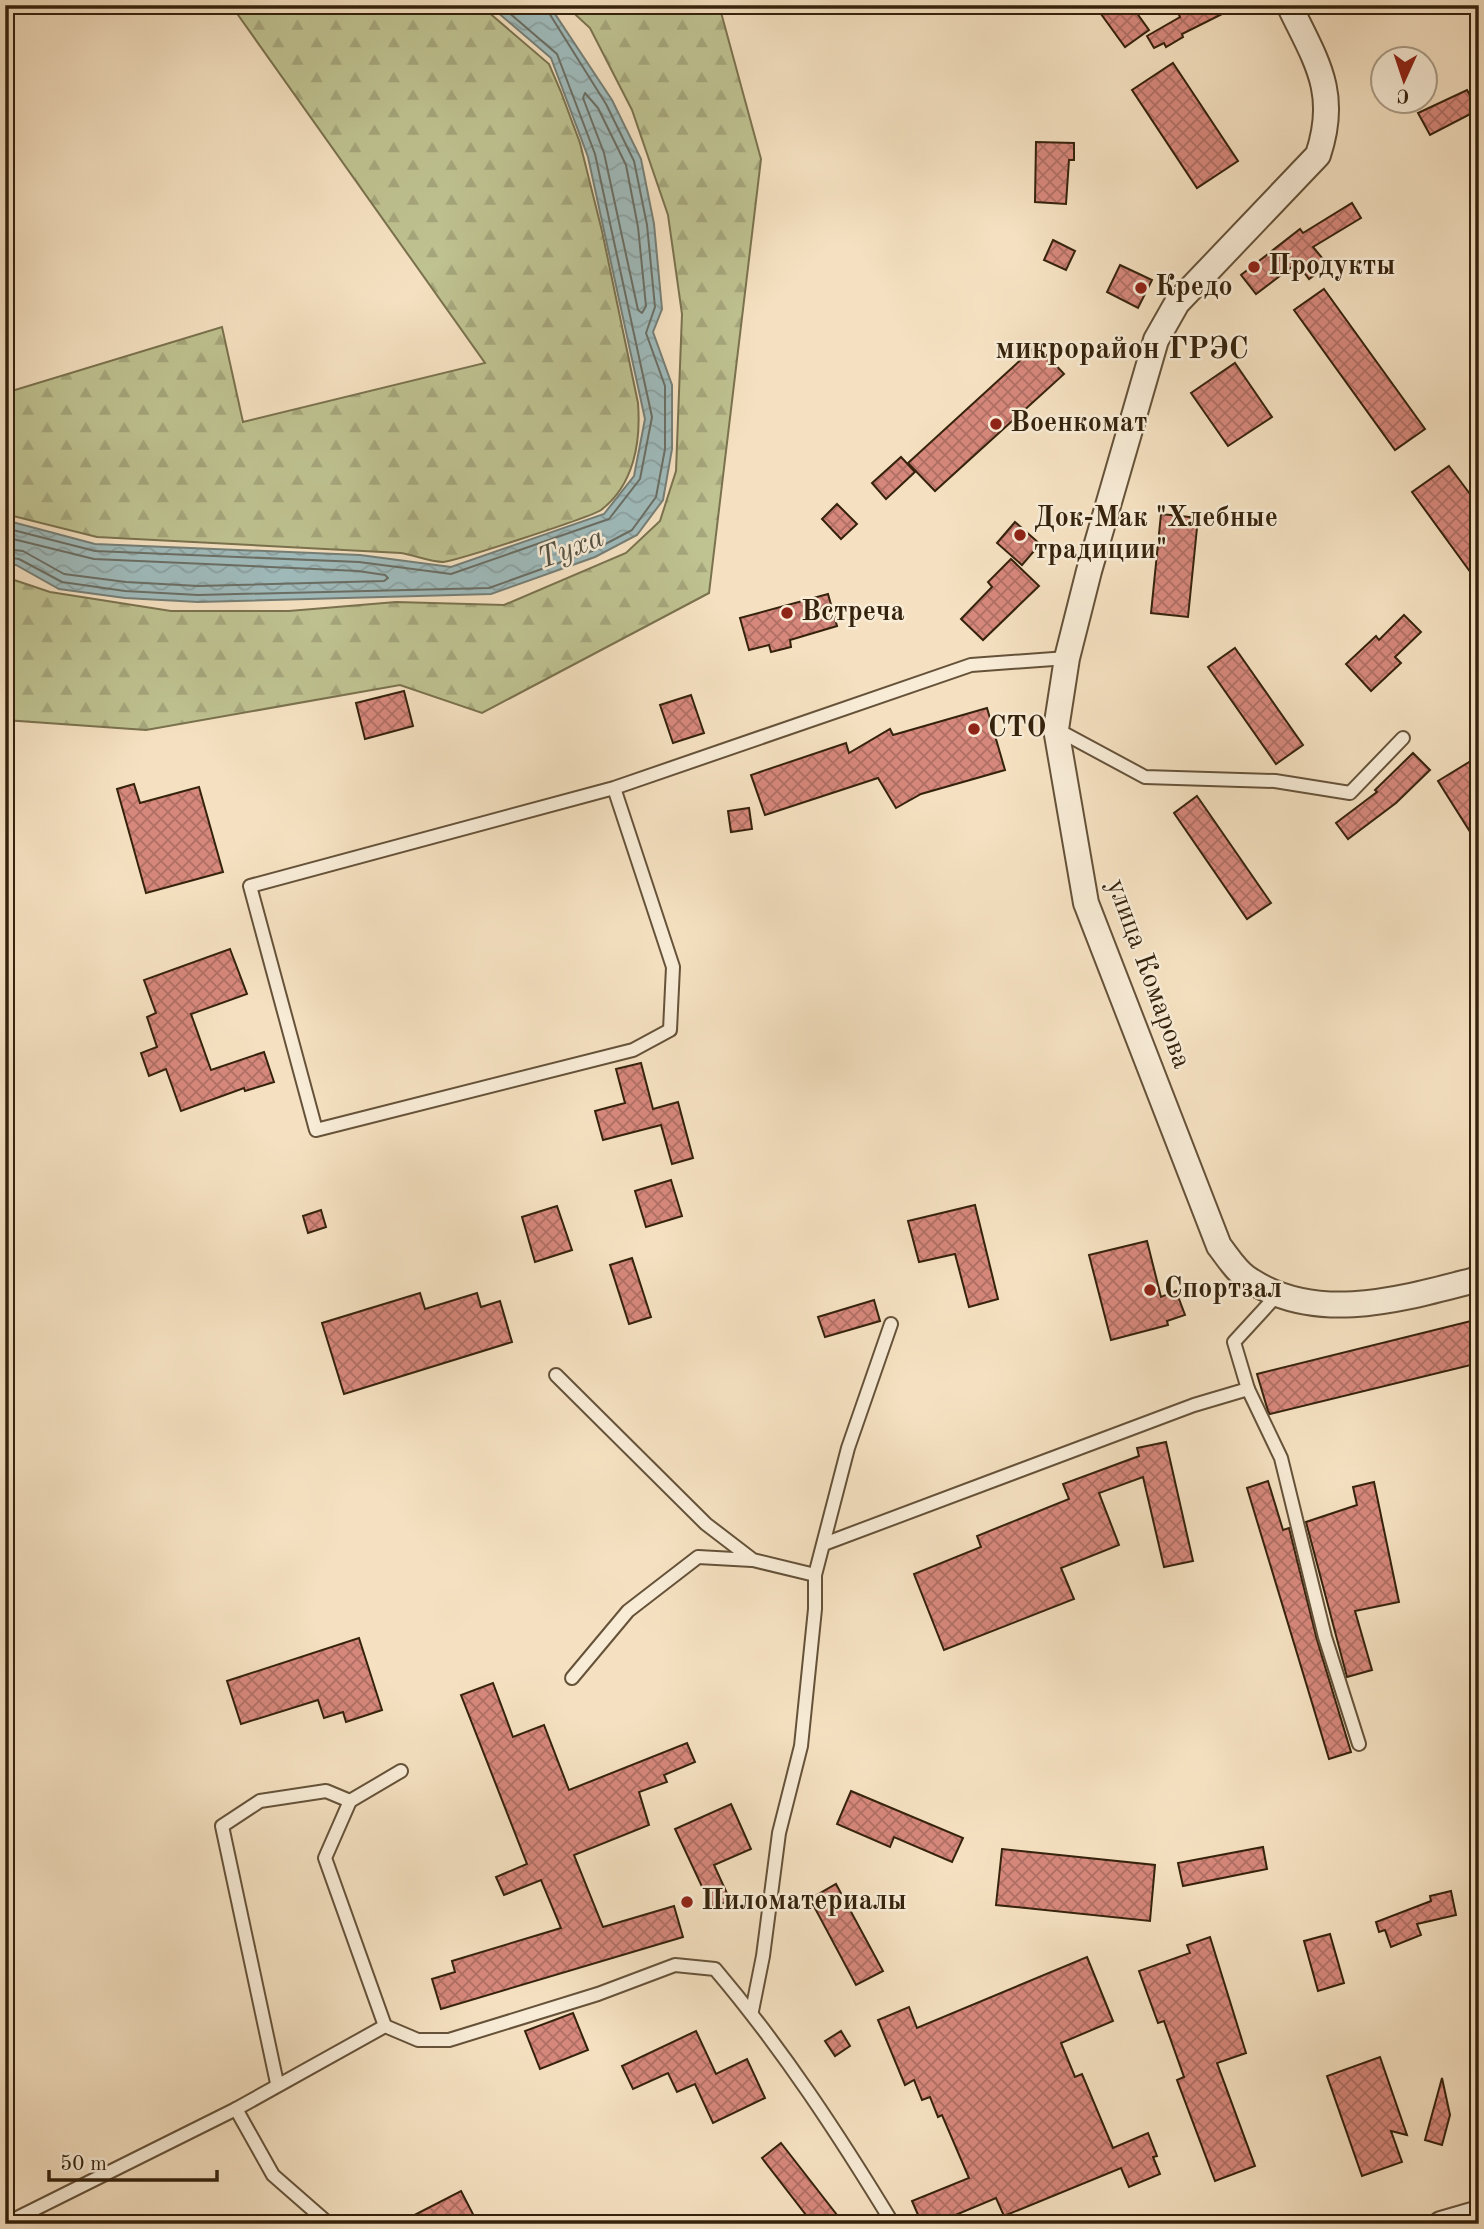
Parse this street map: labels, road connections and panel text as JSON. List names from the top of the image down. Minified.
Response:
{"streets":{"street":["улица Комарова"]},"districts":["микрорайон ГРЭС"],"water":["Туха"],"places":["Продукты","Кредо","Военкомат","Док-Мак \"Хлебные традиции\"","Встреча","СТО","Спортзал","Пиломатериалы"],"scale_bar":"50 m","north":"bottom"}
